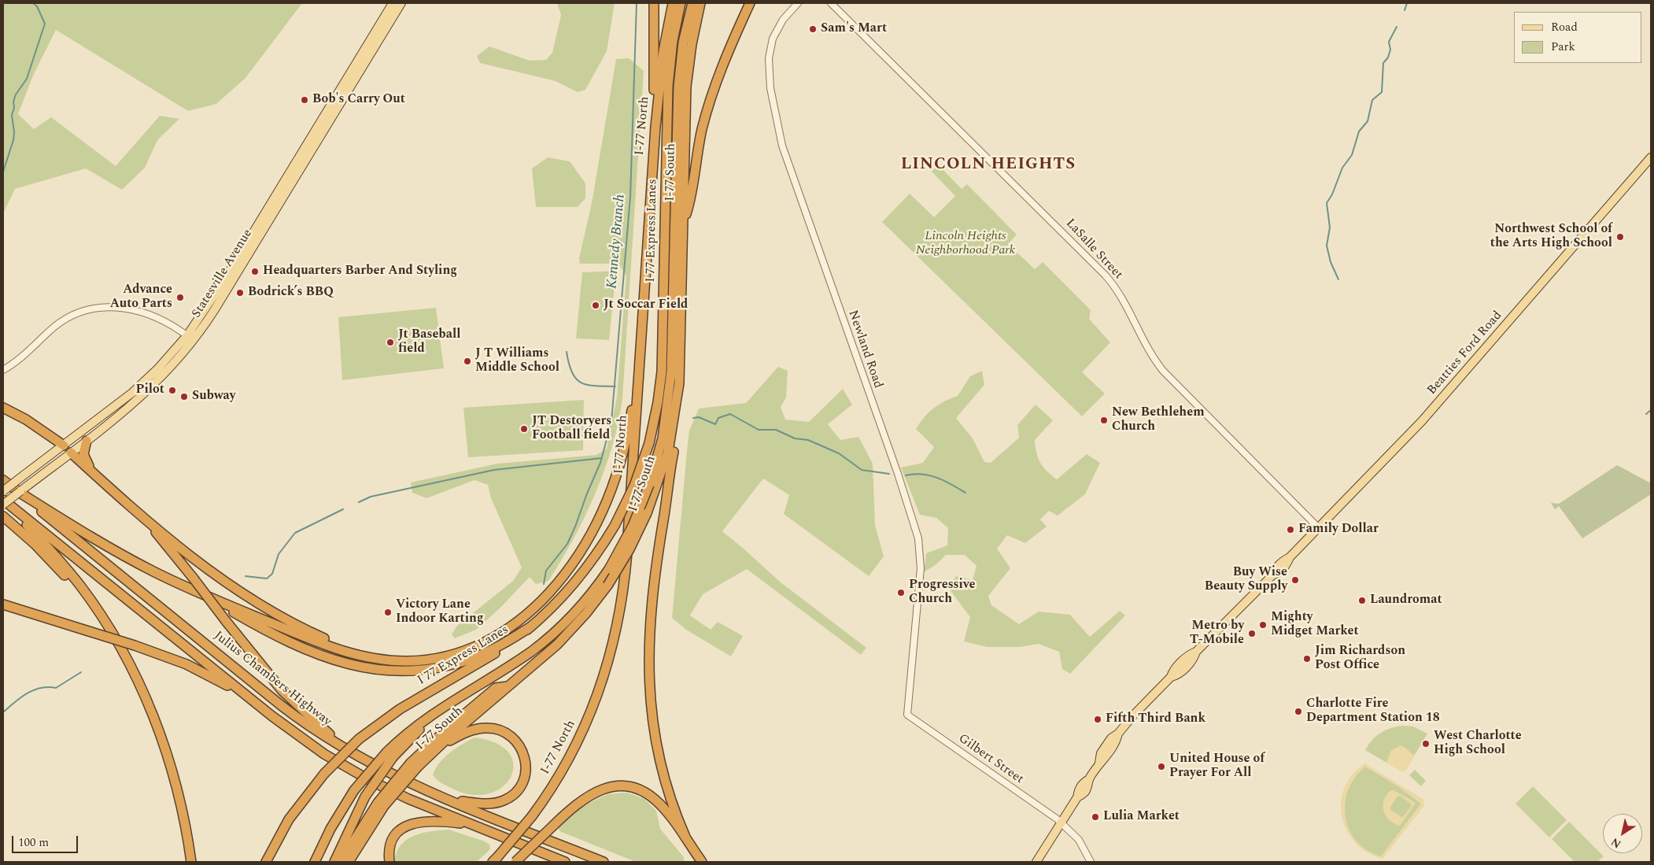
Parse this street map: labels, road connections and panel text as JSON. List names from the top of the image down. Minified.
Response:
{"streets":{"highway":["I-77 North","I-77 South","I 77 Express Lanes","Julius Chambers Highway"],"main road":["Statesville Avenue","Beatties Ford Road"],"street":["LaSalle Street","Newland Road","Gilbert Street"]},"crossings":[["LaSalle Street","Beatties Ford Road"],["Newland Road","Gilbert Street"],["Beatties Ford Road","Gilbert Street"]],"districts":["LINCOLN HEIGHTS"],"water":["Kennedy Branch"],"parks":["Lincoln Heights Neighborhood Park"],"places":["Sam's Mart","Bob's Carry Out","Northwest School of the Arts High School","Headquarters Barber And Styling","Bodrick’s BBQ","Advance Auto Parts","Jt Soccar Field","Jt Baseball field","J T Williams Middle School","Pilot","Subway","New Bethlehem Church","JT Destoryers Football field","Family Dollar","Buy Wise Beauty Supply","Progressive Church","Laundromat","Victory Lane Indoor Karting","Mighty Midget Market","Metro by T-Mobile","Jim Richardson Post Office","Charlotte Fire Department Station 18","Fifth Third Bank","West Charlotte High School","United House of Prayer For All","Lulia Market"],"legend":["Road","Park"],"scale_bar":"100 m","north":"bottom left"}
